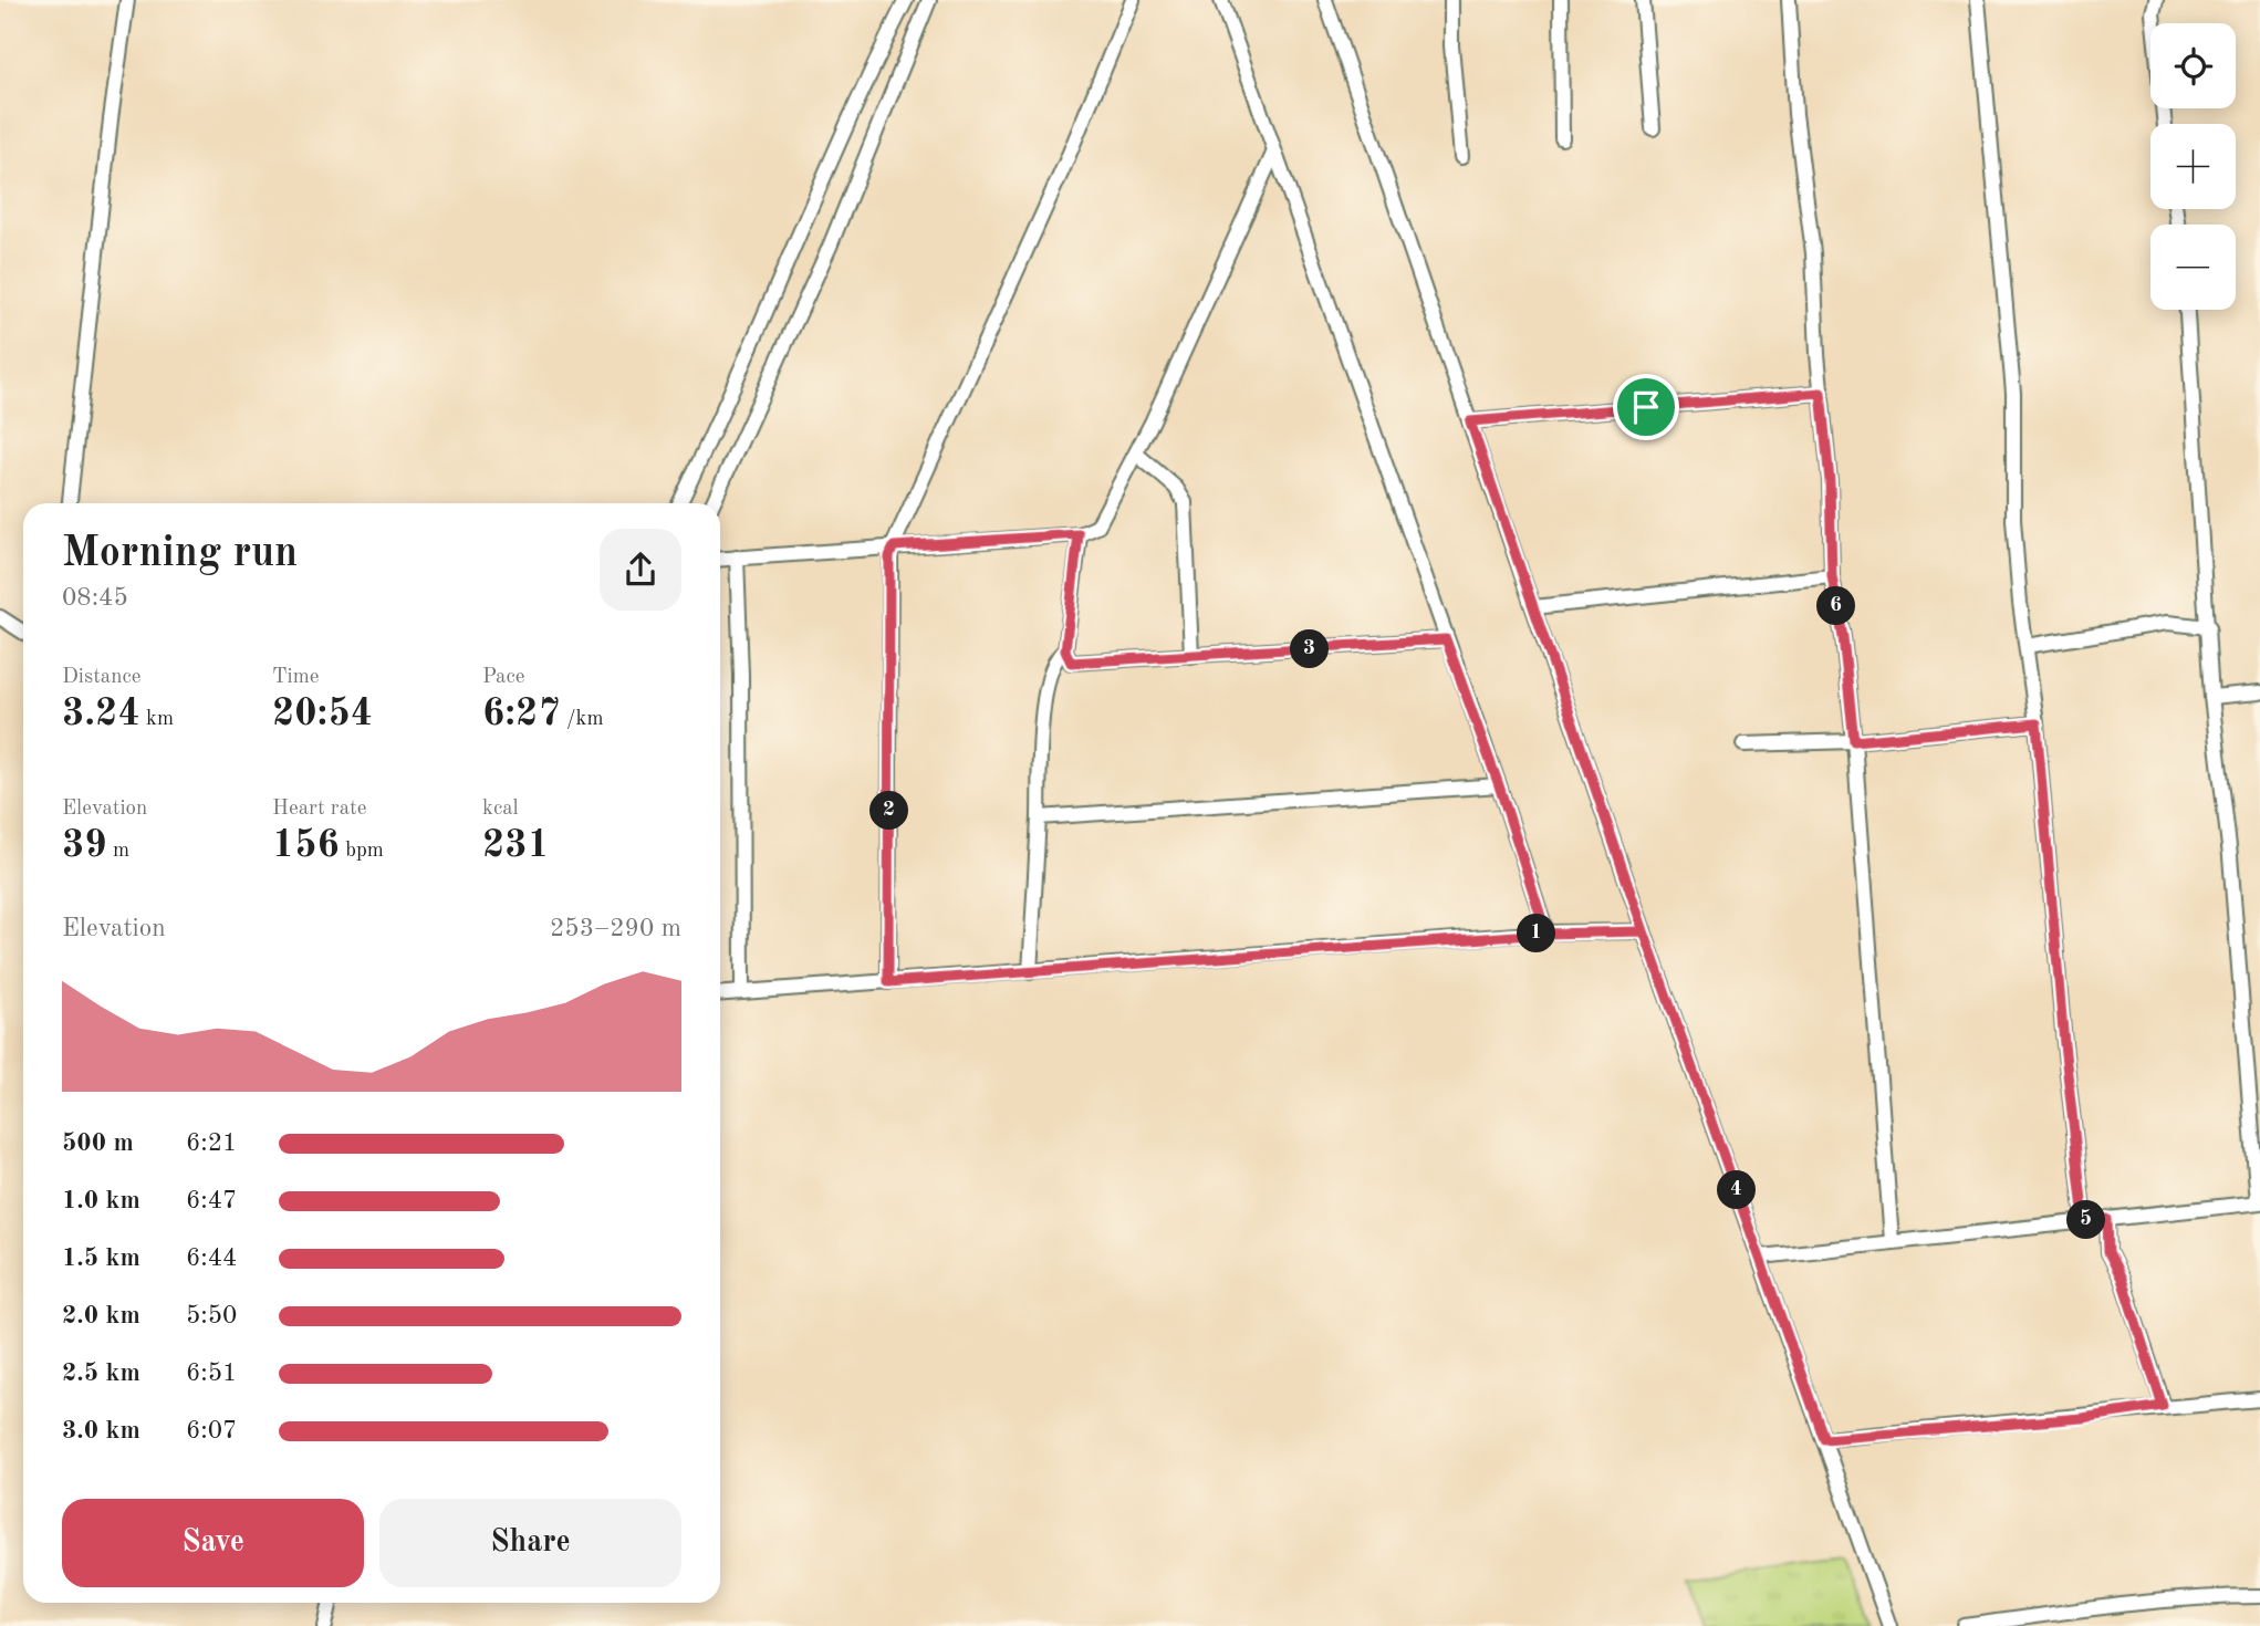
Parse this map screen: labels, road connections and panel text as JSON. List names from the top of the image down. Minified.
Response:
{"page":{"map_buttons":["+","−"],"heading":["Morning run","08:45"],"pins":["6","3","2","1","4","5"],"stats":[["Distance","3.24 km"],["Time","20:54"],["Pace","6:27 /km"],["Elevation","39 m"],["Heart rate","156 bpm"],["kcal","231"]],"chart":["Elevation","253–290 m"],"list":[{"name":"500 m","note":"6:21"},{"name":"1.0 km","note":"6:47"},{"name":"1.5 km","note":"6:44"},{"name":"2.0 km","note":"5:50"},{"name":"2.5 km","note":"6:51"},{"name":"3.0 km","note":"6:07"}],"buttons":["Save","Share"]}}
